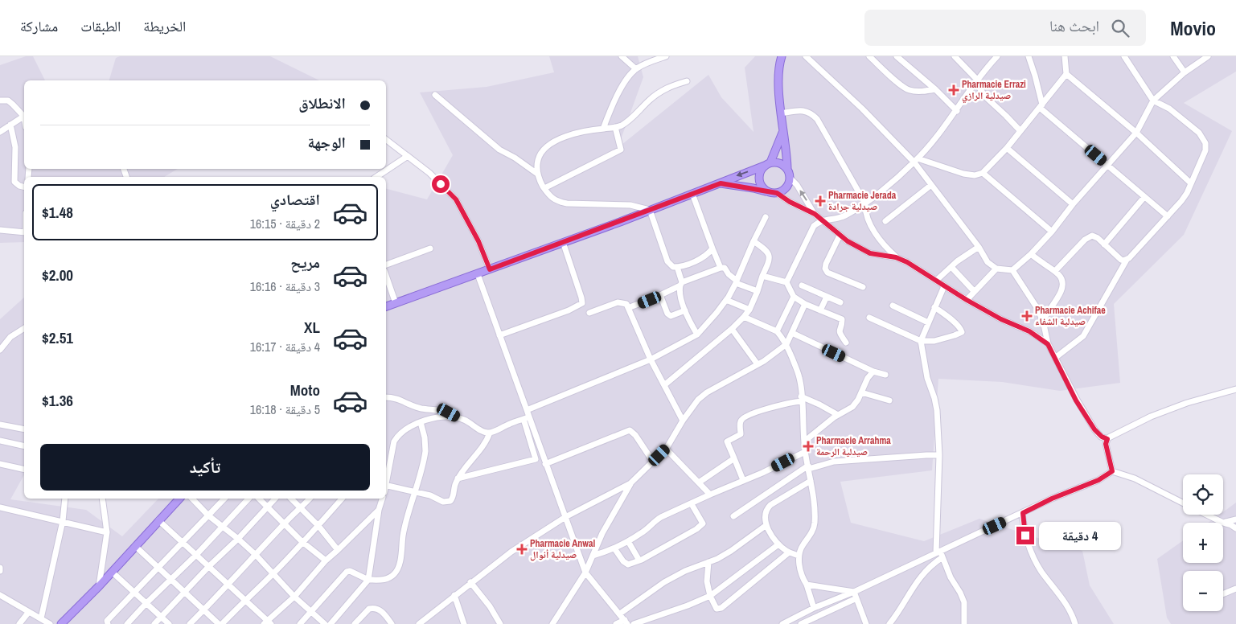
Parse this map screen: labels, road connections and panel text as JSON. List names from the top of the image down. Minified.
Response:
{"places":{"health":["Pharmacie Errazi صيدلية الرازي","Pharmacie Jerada صيدلية جرادة","Pharmacie Achifae صيدلية الشفاء","Pharmacie Arrahma صيدلية الرحمة","Pharmacie Anwal صيدلية أنوال"]},"page":{"header":"Movio","search":"ابحث هنا","nav":["الخريطة","الطبقات","مشاركة"],"banner":["الانطلاق","الوجهة"],"list":[{"name":"اقتصادي","note":"2 دقيقة · 16:15","value":"$1.48"},{"name":"مريح","note":"3 دقيقة · 16:16","value":"$2.00"},{"name":"XL","note":"4 دقيقة · 16:17","value":"$2.51"},{"name":"Moto","note":"5 دقيقة · 16:18","value":"$1.36"}],"buttons":"تأكيد","map_buttons":["+","−"],"bubble":"4 دقيقة"}}
